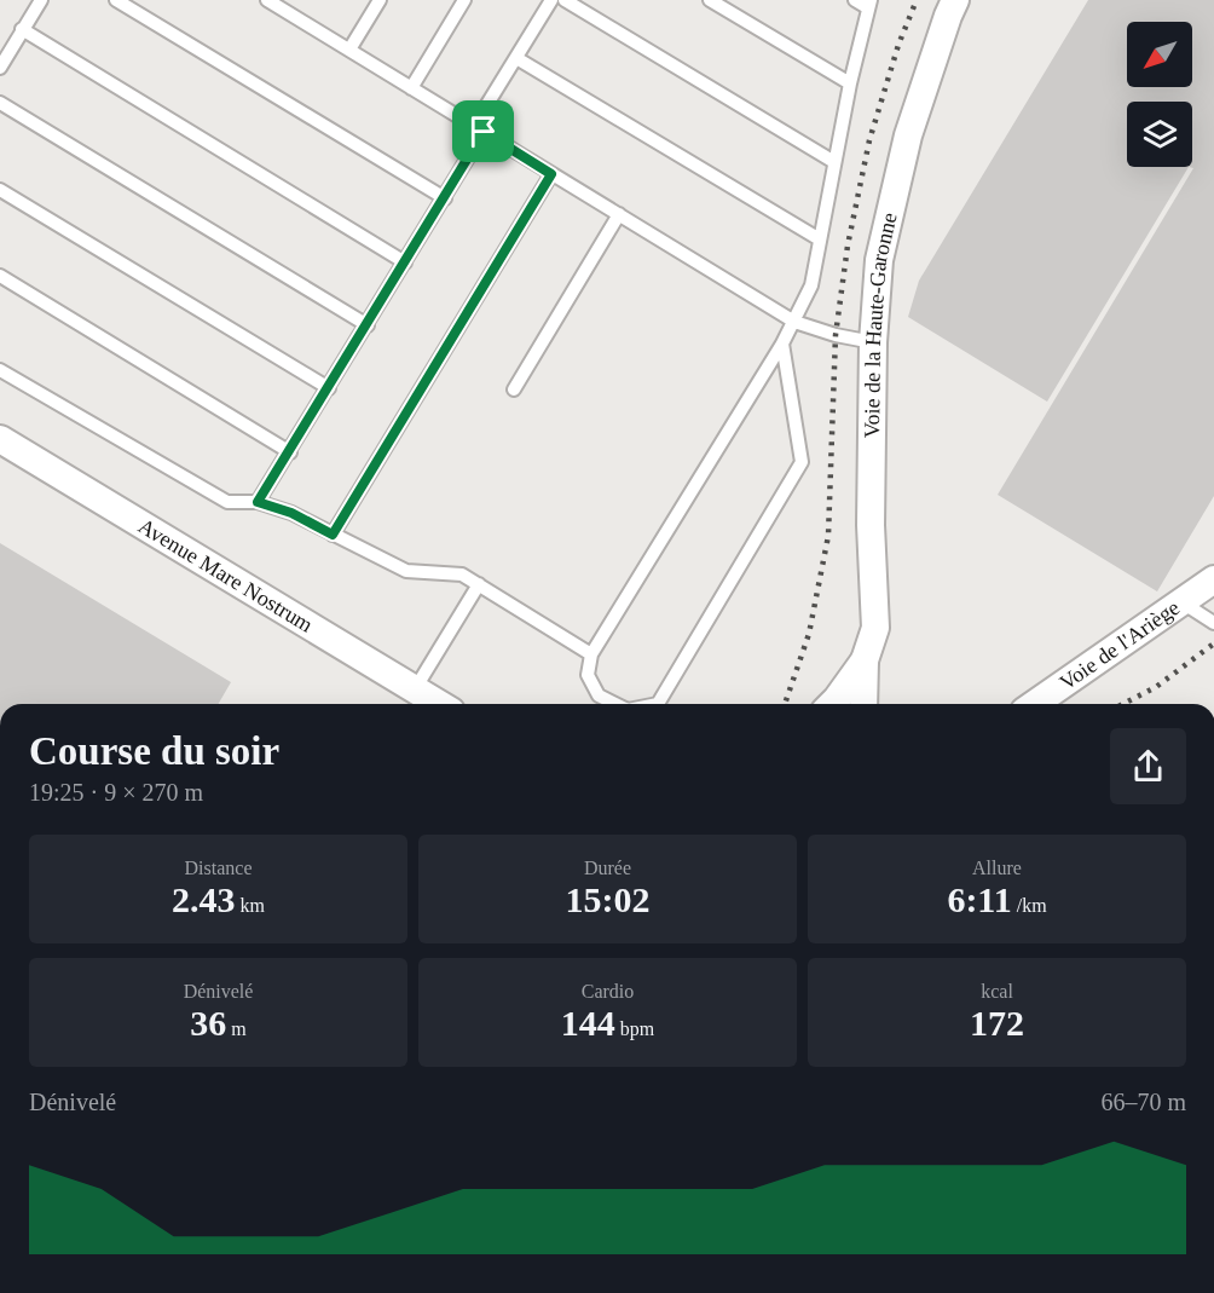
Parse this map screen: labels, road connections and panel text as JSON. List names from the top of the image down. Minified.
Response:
{"streets":{"street":["Voie de la Haute-Garonne","Avenue Mare Nostrum","Voie de l'Ariège"]},"north":"bottom left","page":{"heading":["Course du soir","19:25 · 9 × 270 m"],"stats":[["Distance","2.43 km"],["Durée","15:02"],["Allure","6:11 /km"],["Dénivelé","36 m"],["Cardio","144 bpm"],["kcal","172"]],"chart":["Dénivelé","66–70 m"]}}
